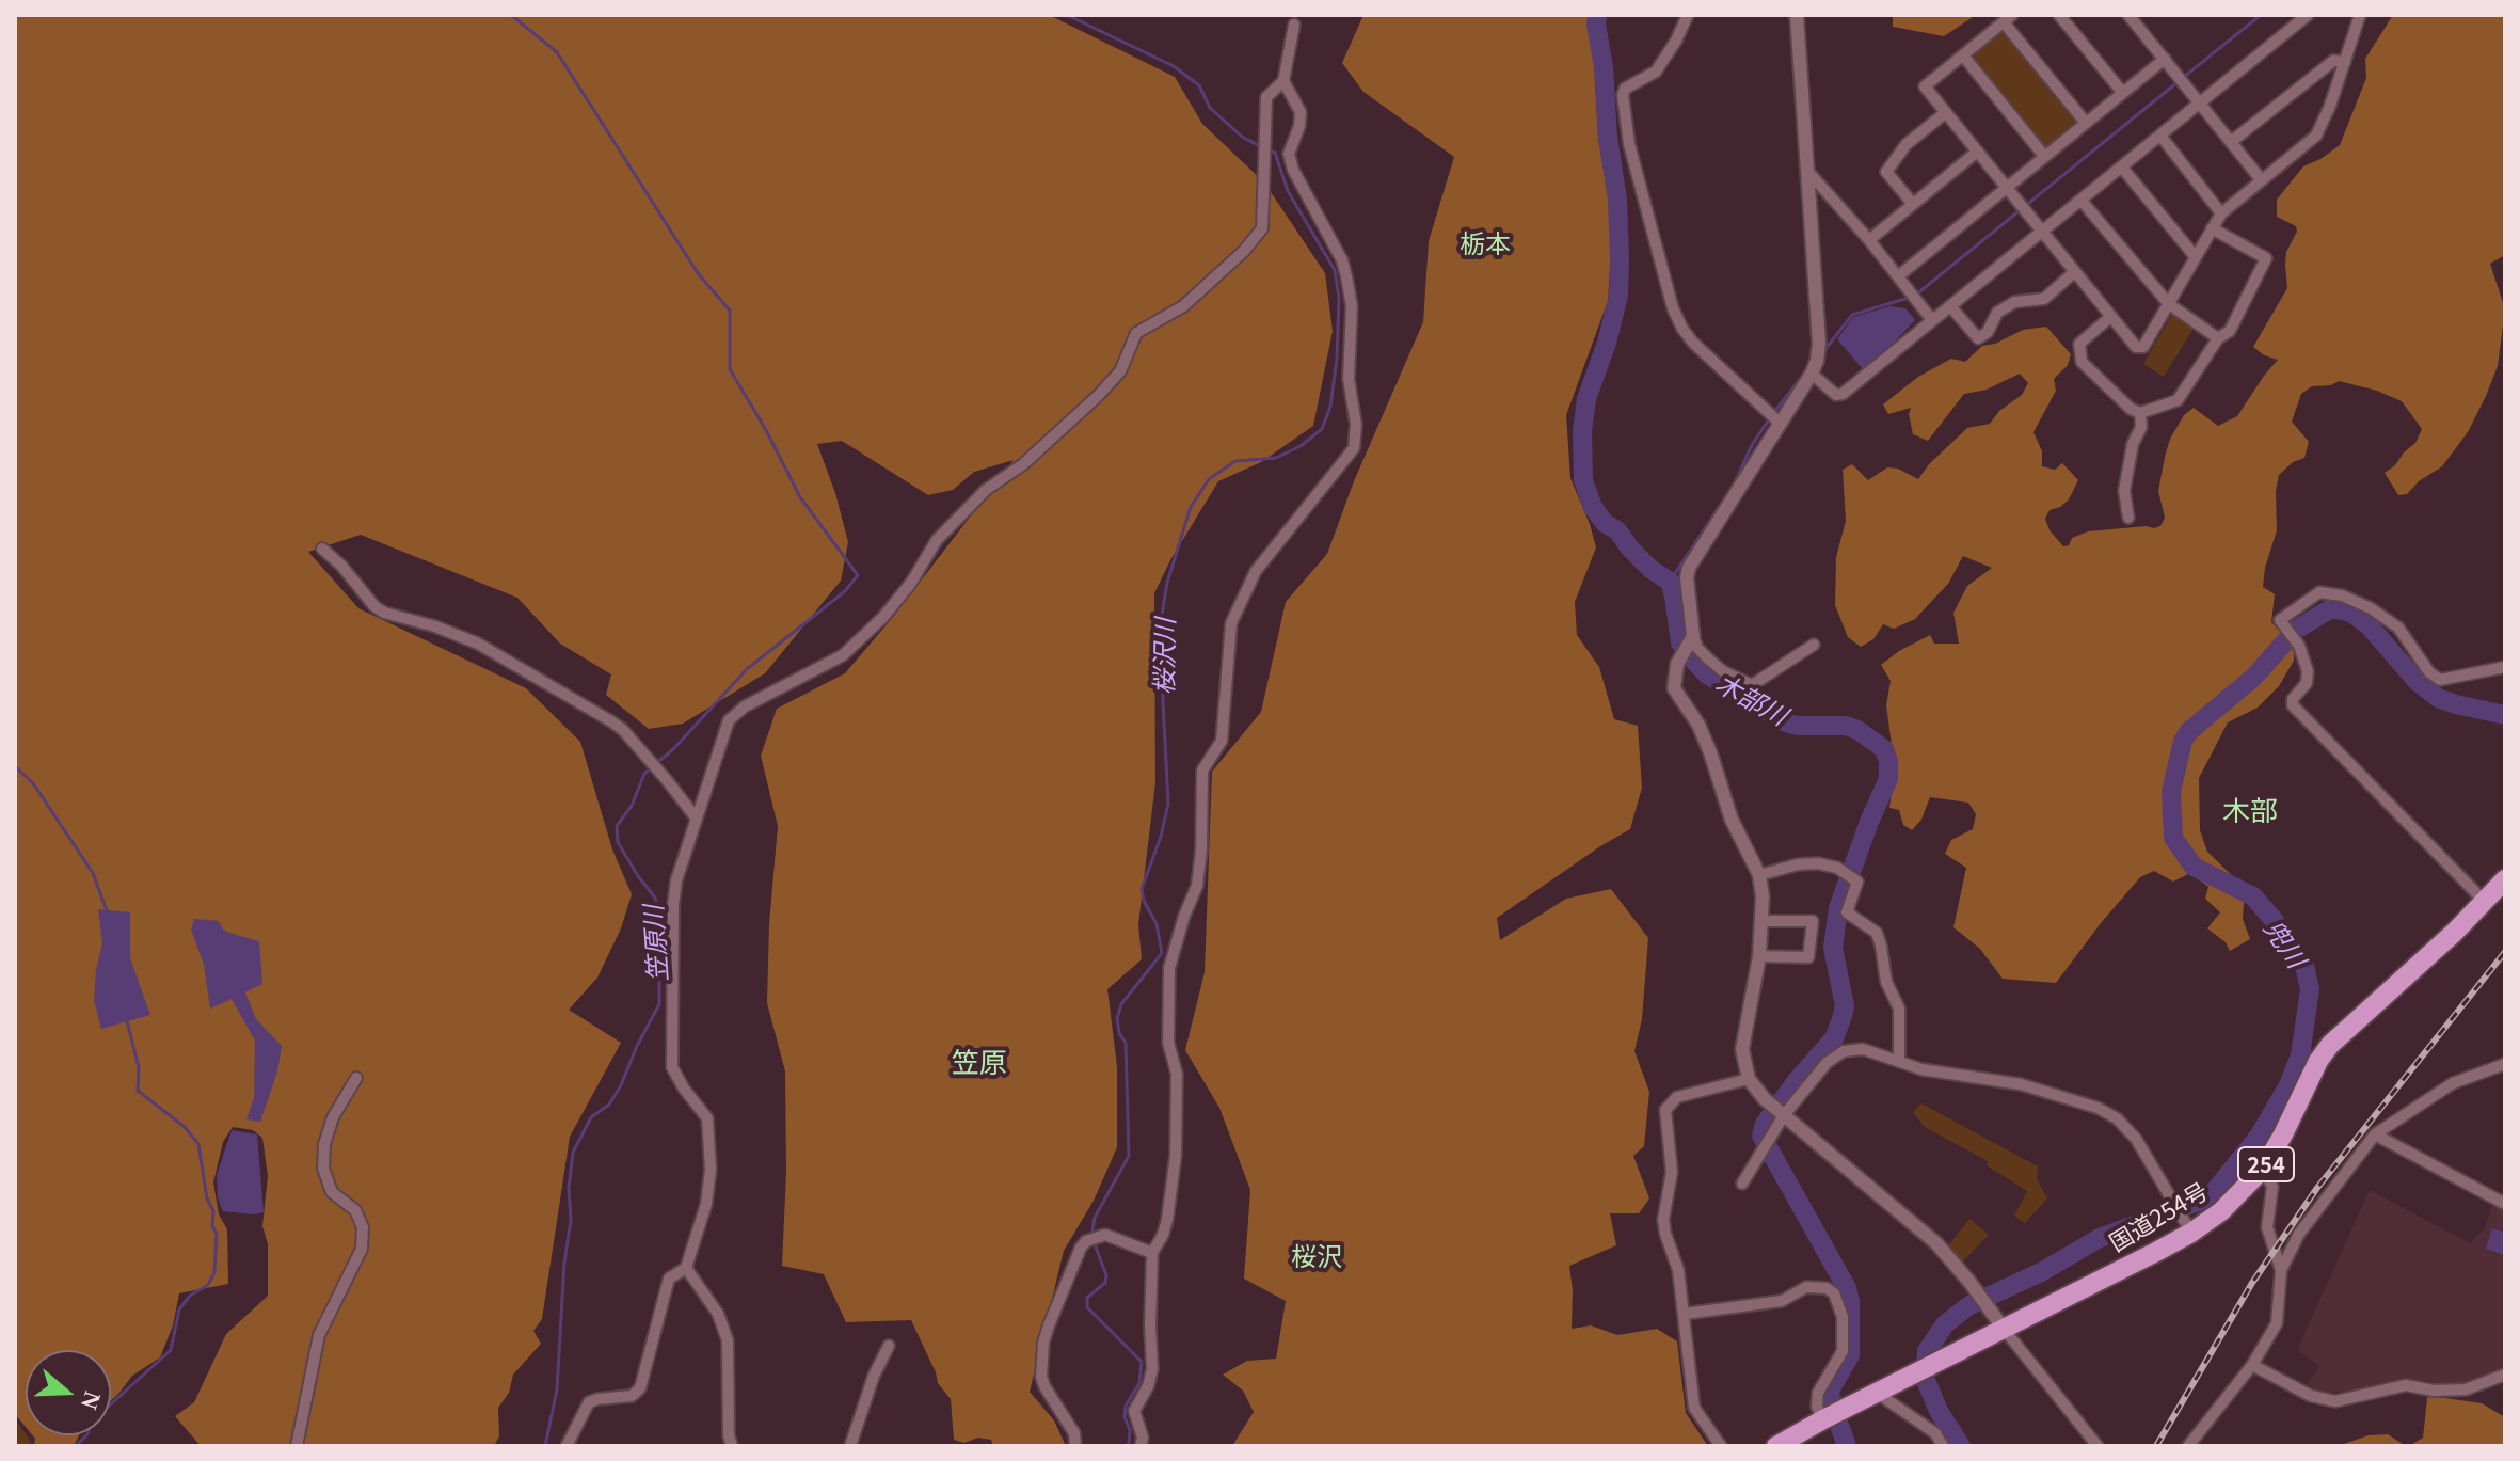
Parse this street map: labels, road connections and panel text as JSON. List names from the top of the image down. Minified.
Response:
{"streets":{"highway":["254","国道254号"]},"districts":["栃本","木部","笠原","桜沢"],"water":["桜沢川","木部川","笠原川","兜川"],"north":"right"}
